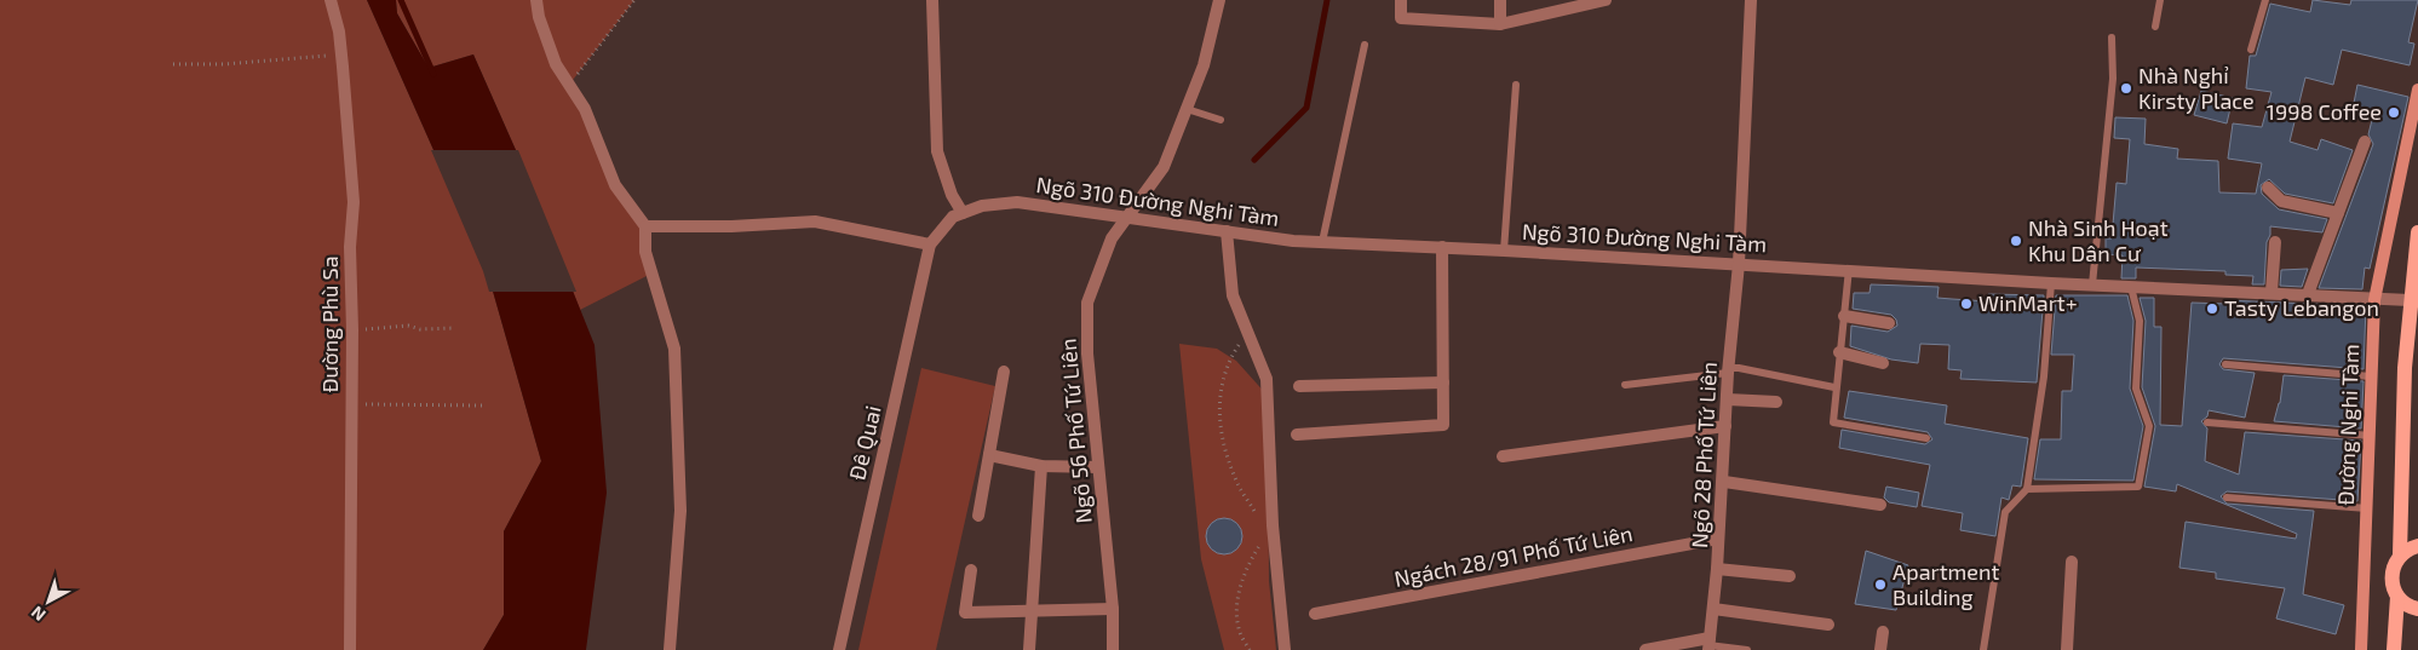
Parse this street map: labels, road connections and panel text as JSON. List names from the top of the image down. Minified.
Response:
{"streets":{"street":["Ngõ 310 Đường Nghi Tàm","Đường Phù Sa","Đường Nghi Tàm","Ngõ 56 Phố Tứ Liên","Đê Quai","Ngõ 28 Phố Tứ Liên","Ngách 28/91 Phố Tứ Liên"]},"crossings":[["Ngõ 310 Đường Nghi Tàm","Đường Nghi Tàm"],["Ngõ 310 Đường Nghi Tàm","Ngõ 56 Phố Tứ Liên"],["Ngõ 310 Đường Nghi Tàm","Đê Quai"],["Ngõ 310 Đường Nghi Tàm","Ngõ 28 Phố Tứ Liên"],["Ngõ 28 Phố Tứ Liên","Ngách 28/91 Phố Tứ Liên"]],"places":["Nhà Nghỉ Kirsty Place","1998 Coffee","Nhà Sinh Hoạt Khu Dân Cư","WinMart+","Tasty Lebangon","Apartment Building"],"north":"bottom left"}
